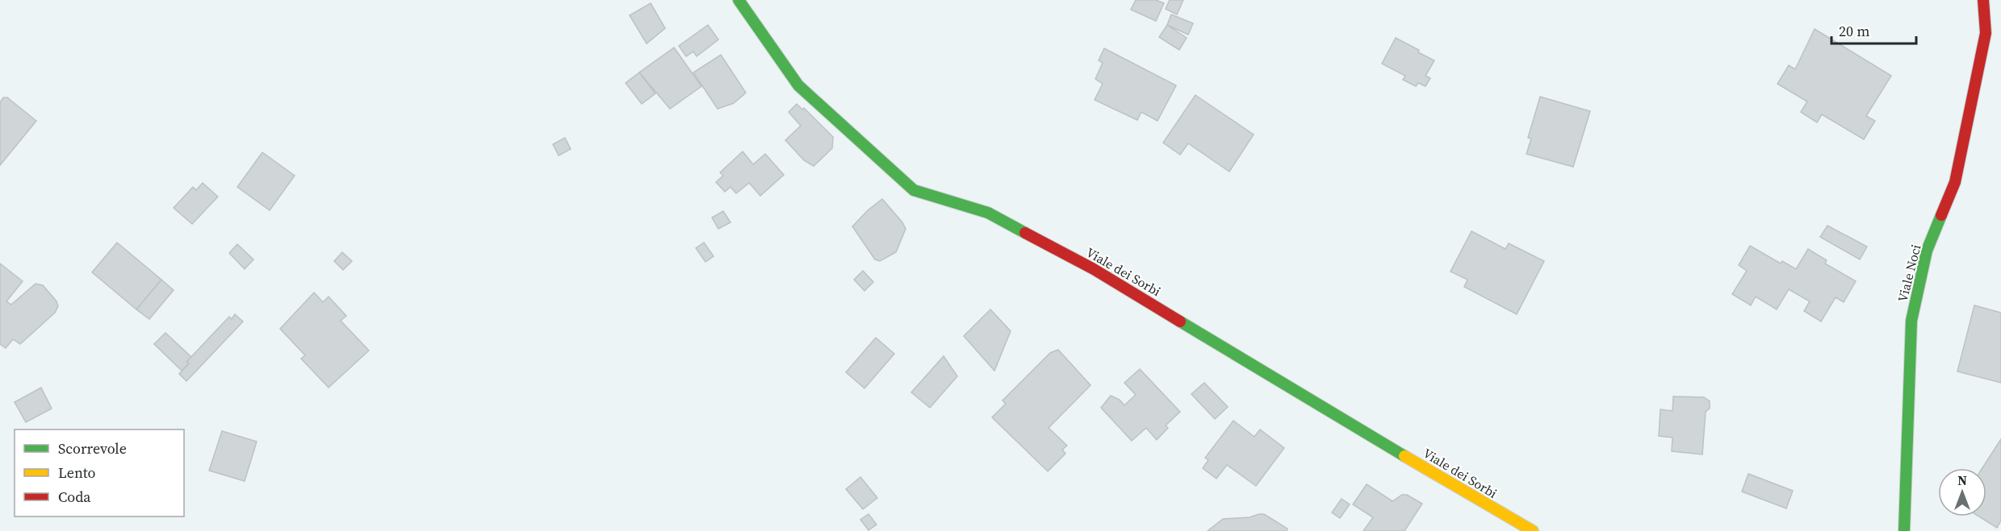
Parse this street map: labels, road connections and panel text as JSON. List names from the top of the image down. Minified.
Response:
{"streets":{"street":["Viale dei Sorbi","Viale Noci"]},"legend":["Scorrevole","Lento","Coda"],"scale_bar":"20 m","north":"top"}
